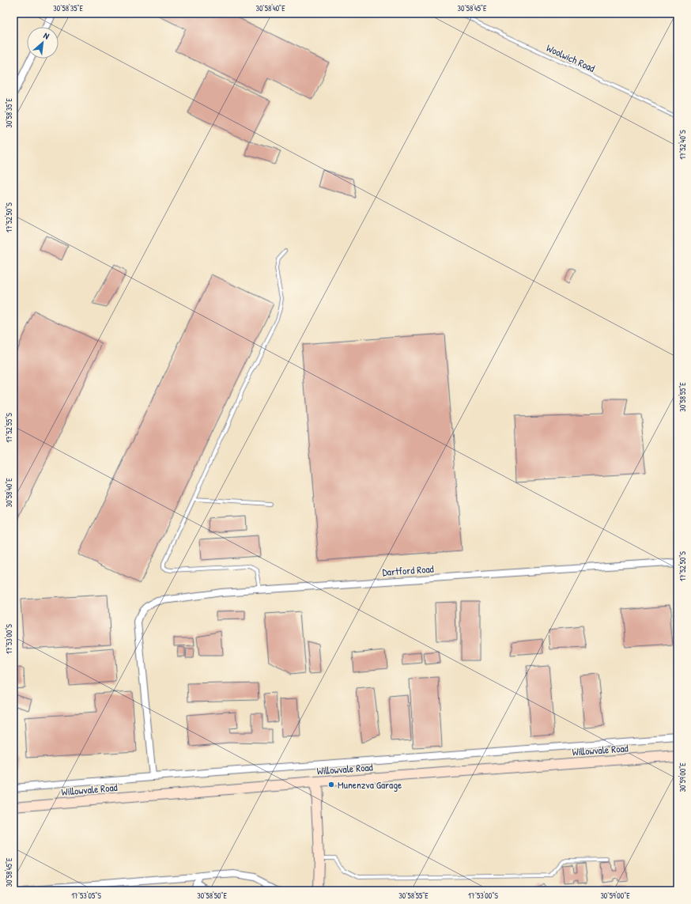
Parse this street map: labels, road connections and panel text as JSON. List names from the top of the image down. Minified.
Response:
{"streets":{"main road":["Willowvale Road"],"street":["Dartford Road"],"lane":["Woolwich Road"]},"places":["Munenzva Garage"],"north":"top right","coordinates":["30°58'35\"E","30°58'40\"E","30°58'45\"E","17°52'40\"S","17°52'50\"S","30°58'55\"E","17°52'55\"S","17°53'00\"S","30°59'00\"E","17°53'05\"S","30°58'50\"E"]}
